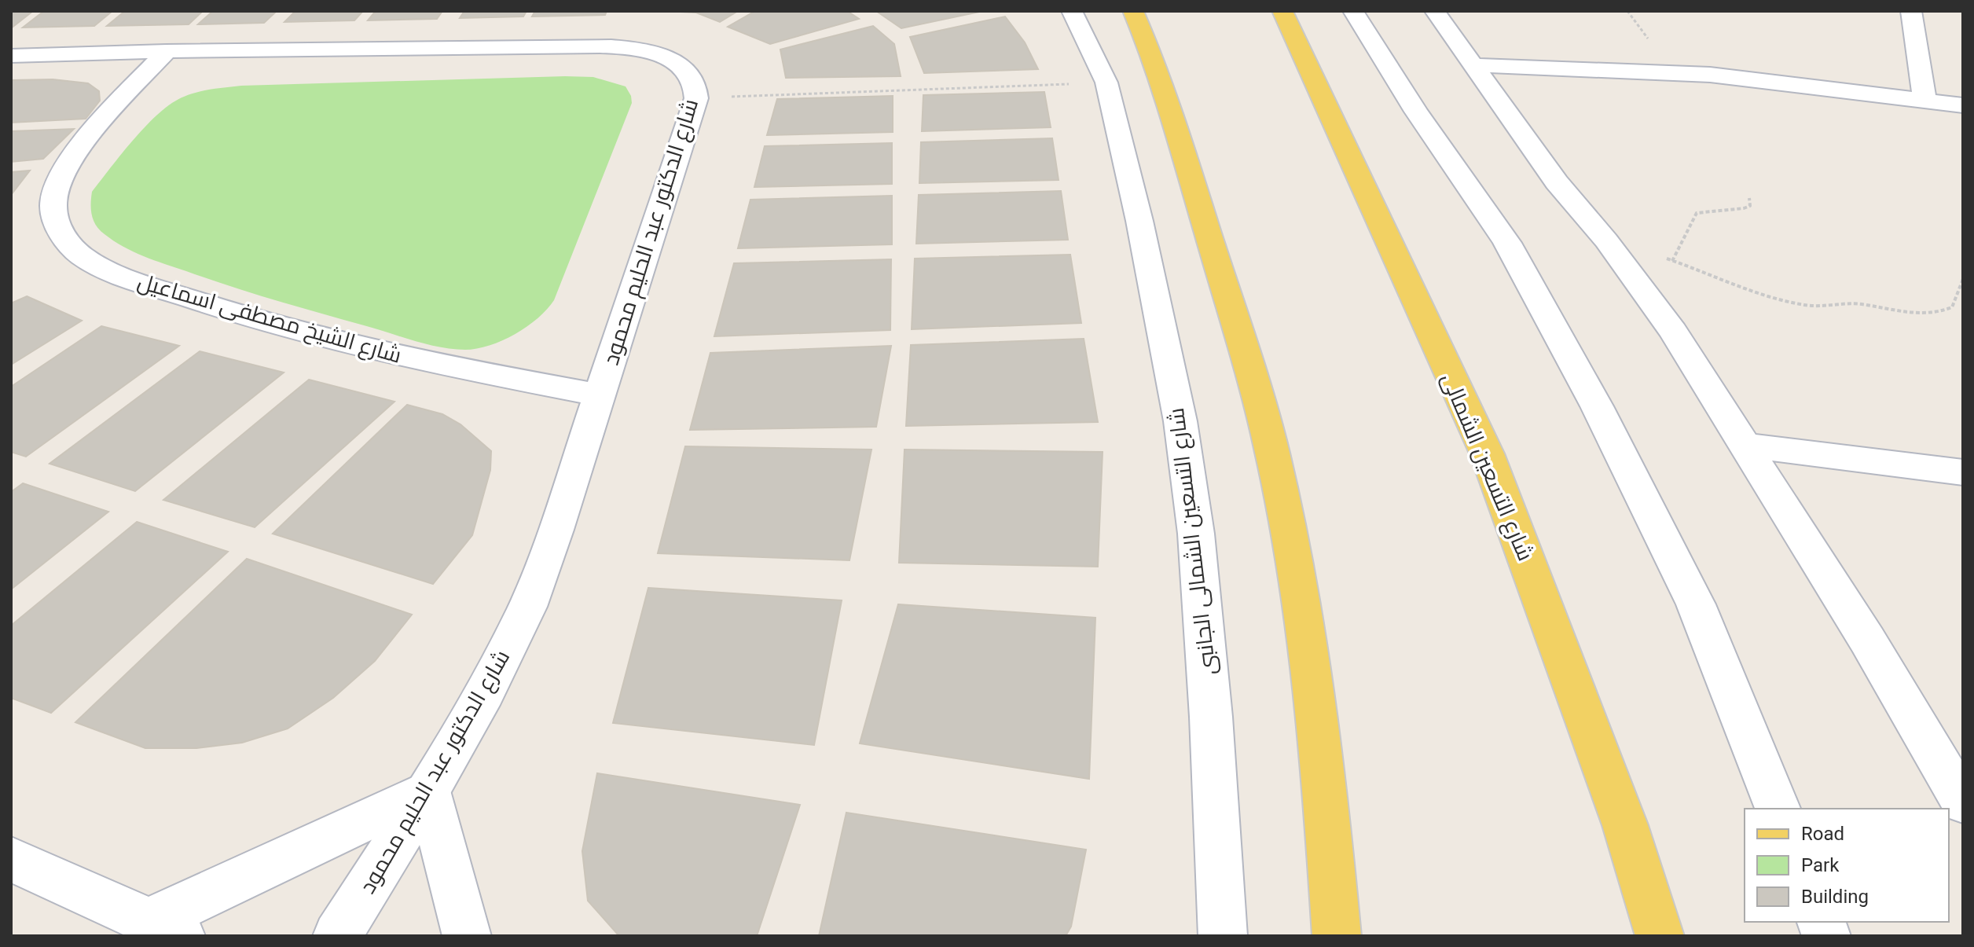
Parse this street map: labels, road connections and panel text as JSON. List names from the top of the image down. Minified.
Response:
{"streets":{"main road":["شارع التسعين الشمالى"],"street":["شارع الدكتور عبد الحليم محمود","شارع الشيخ مصطفى اسماعيل","شارع التسعين الشمالى الجانبى"]},"crossings":[["شارع الدكتور عبد الحليم محمود","شارع الشيخ مصطفى اسماعيل"]],"legend":["Road","Park","Building"]}
